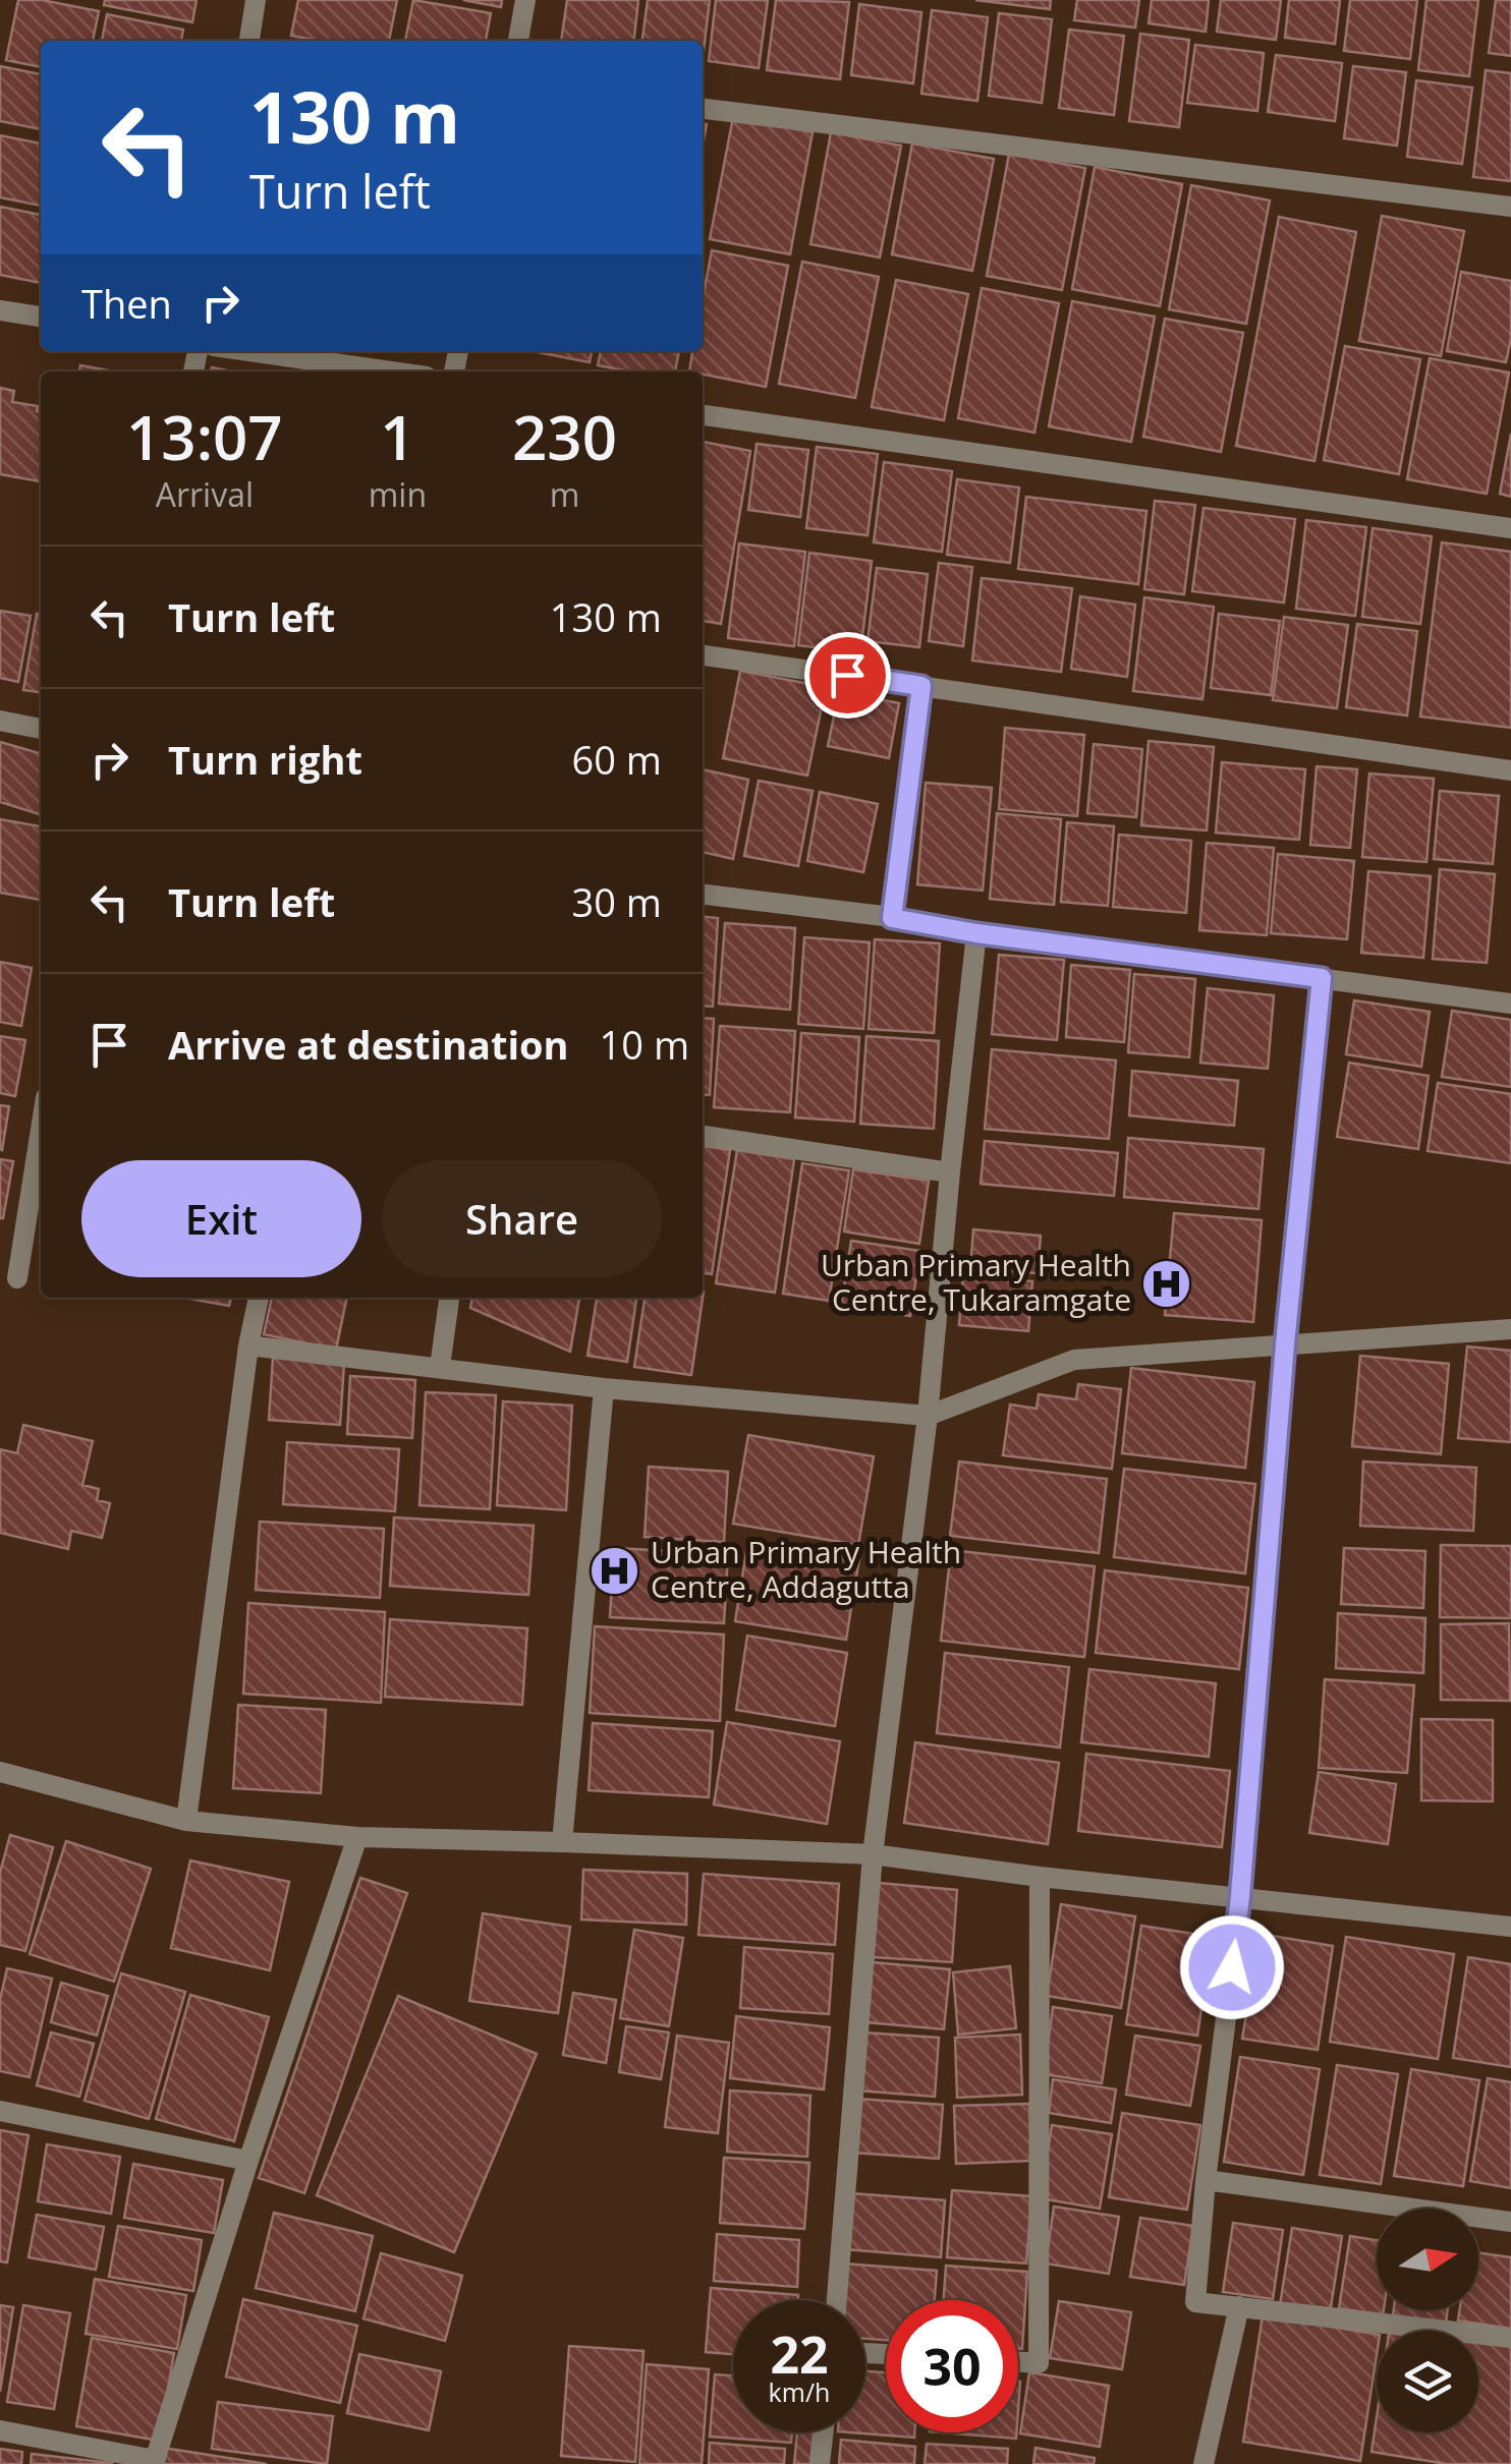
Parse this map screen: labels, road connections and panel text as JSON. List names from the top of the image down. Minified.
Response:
{"places":{"hospital":["Urban Primary Health Centre, Tukaramgate","Urban Primary Health Centre, Addagutta"]},"north":"right","page":{"turn":["130 m","Turn left"],"then":"Then","eta":["13:07","Arrival","1","min","230","m"],"list":[{"name":"Turn left","value":"130 m"},{"name":"Turn right","value":"60 m"},{"name":"Turn left","value":"30 m"},{"name":"Arrive at destination","value":"10 m"}],"buttons":["Exit","Share"],"speed":"22 km/h","limit":"30"}}
